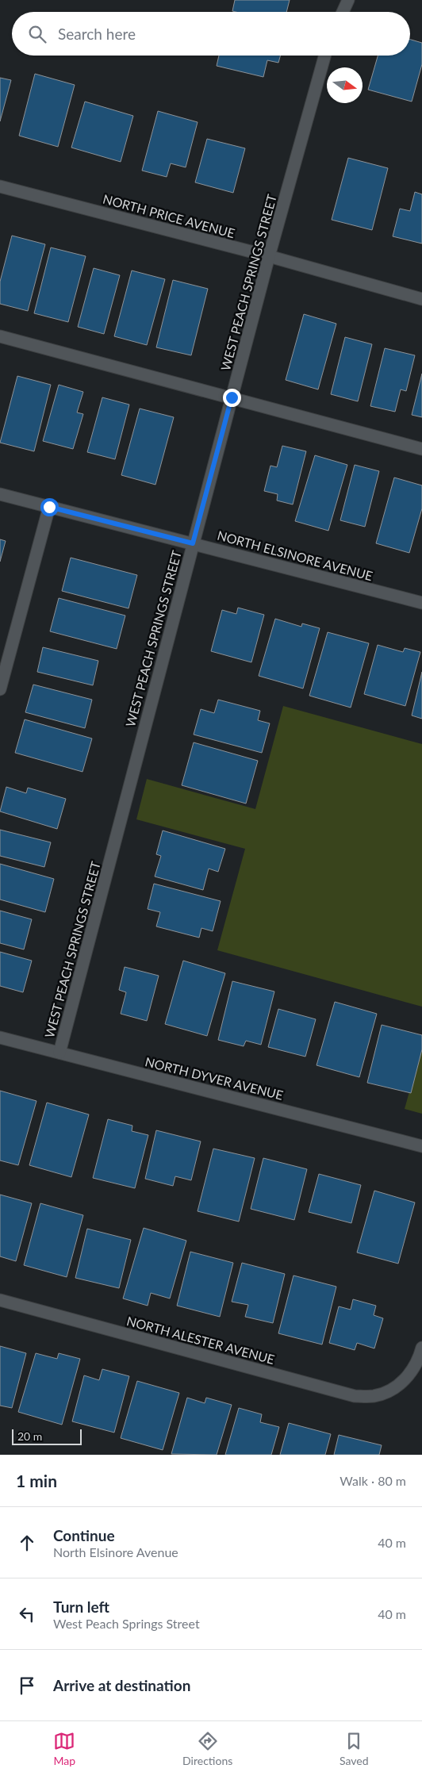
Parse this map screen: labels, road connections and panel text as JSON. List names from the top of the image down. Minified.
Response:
{"streets":{"street":["NORTH PRICE AVENUE","WEST PEACH SPRINGS STREET","NORTH ELSINORE AVENUE","NORTH DYVER AVENUE","NORTH ALESTER AVENUE"]},"crossings":[["NORTH PRICE AVENUE","WEST PEACH SPRINGS STREET"],["WEST PEACH SPRINGS STREET","NORTH ELSINORE AVENUE"],["WEST PEACH SPRINGS STREET","NORTH DYVER AVENUE"]],"scale_bar":"20 m","north":"right","page":{"search":"Search here","scale":"20 m","heading":["1 min","Walk · 80 m"],"list":[["Continue","North Elsinore Avenue","40 m"],["Turn left","West Peach Springs Street","40 m"],"Arrive at destination"],"nav":["Map","Directions","Saved"]}}
